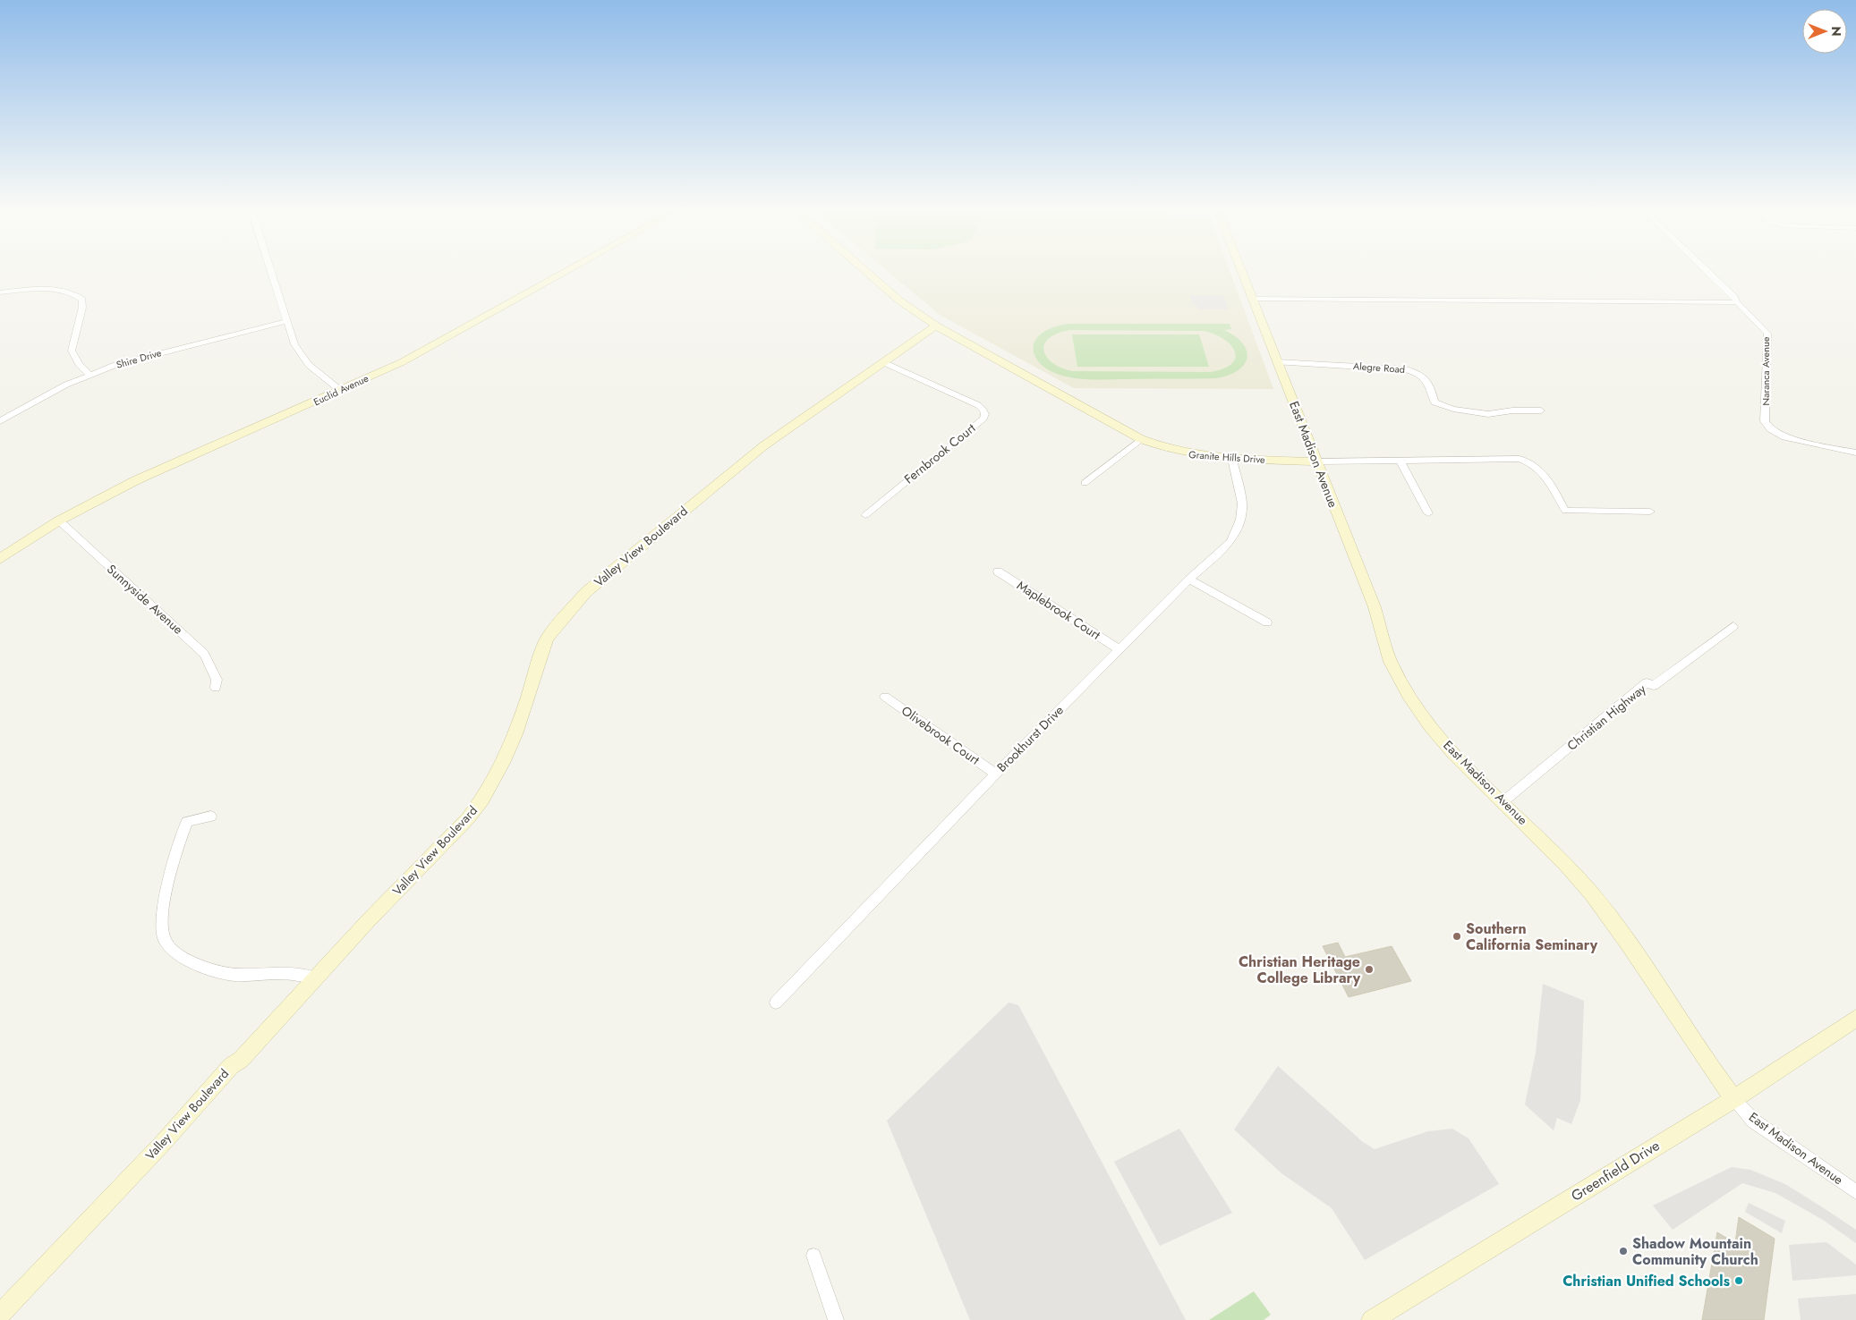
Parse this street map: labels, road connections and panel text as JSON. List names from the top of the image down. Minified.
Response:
{"streets":{"street":["Shire Drive","Alegre Road","Naranca Avenue","Euclid Avenue","Fernbrook Court","East Madison Avenue","Granite Hills Drive","Valley View Boulevard","Sunnyside Avenue","Maplebrook Court","Christian Highway","Olivebrook Court","Brookhurst Drive","Greenfield Drive"]},"crossings":[["Alegre Road","East Madison Avenue"],["Euclid Avenue","Sunnyside Avenue"],["Fernbrook Court","Valley View Boulevard"],["East Madison Avenue","Granite Hills Drive"],["East Madison Avenue","Christian Highway"],["East Madison Avenue","Greenfield Drive"],["Granite Hills Drive","Valley View Boulevard"],["Granite Hills Drive","Brookhurst Drive"],["Maplebrook Court","Brookhurst Drive"],["Olivebrook Court","Brookhurst Drive"]],"places":["Southern California Seminary","Christian Heritage College Library","Shadow Mountain Community Church","Christian Unified Schools"],"north":"right"}
